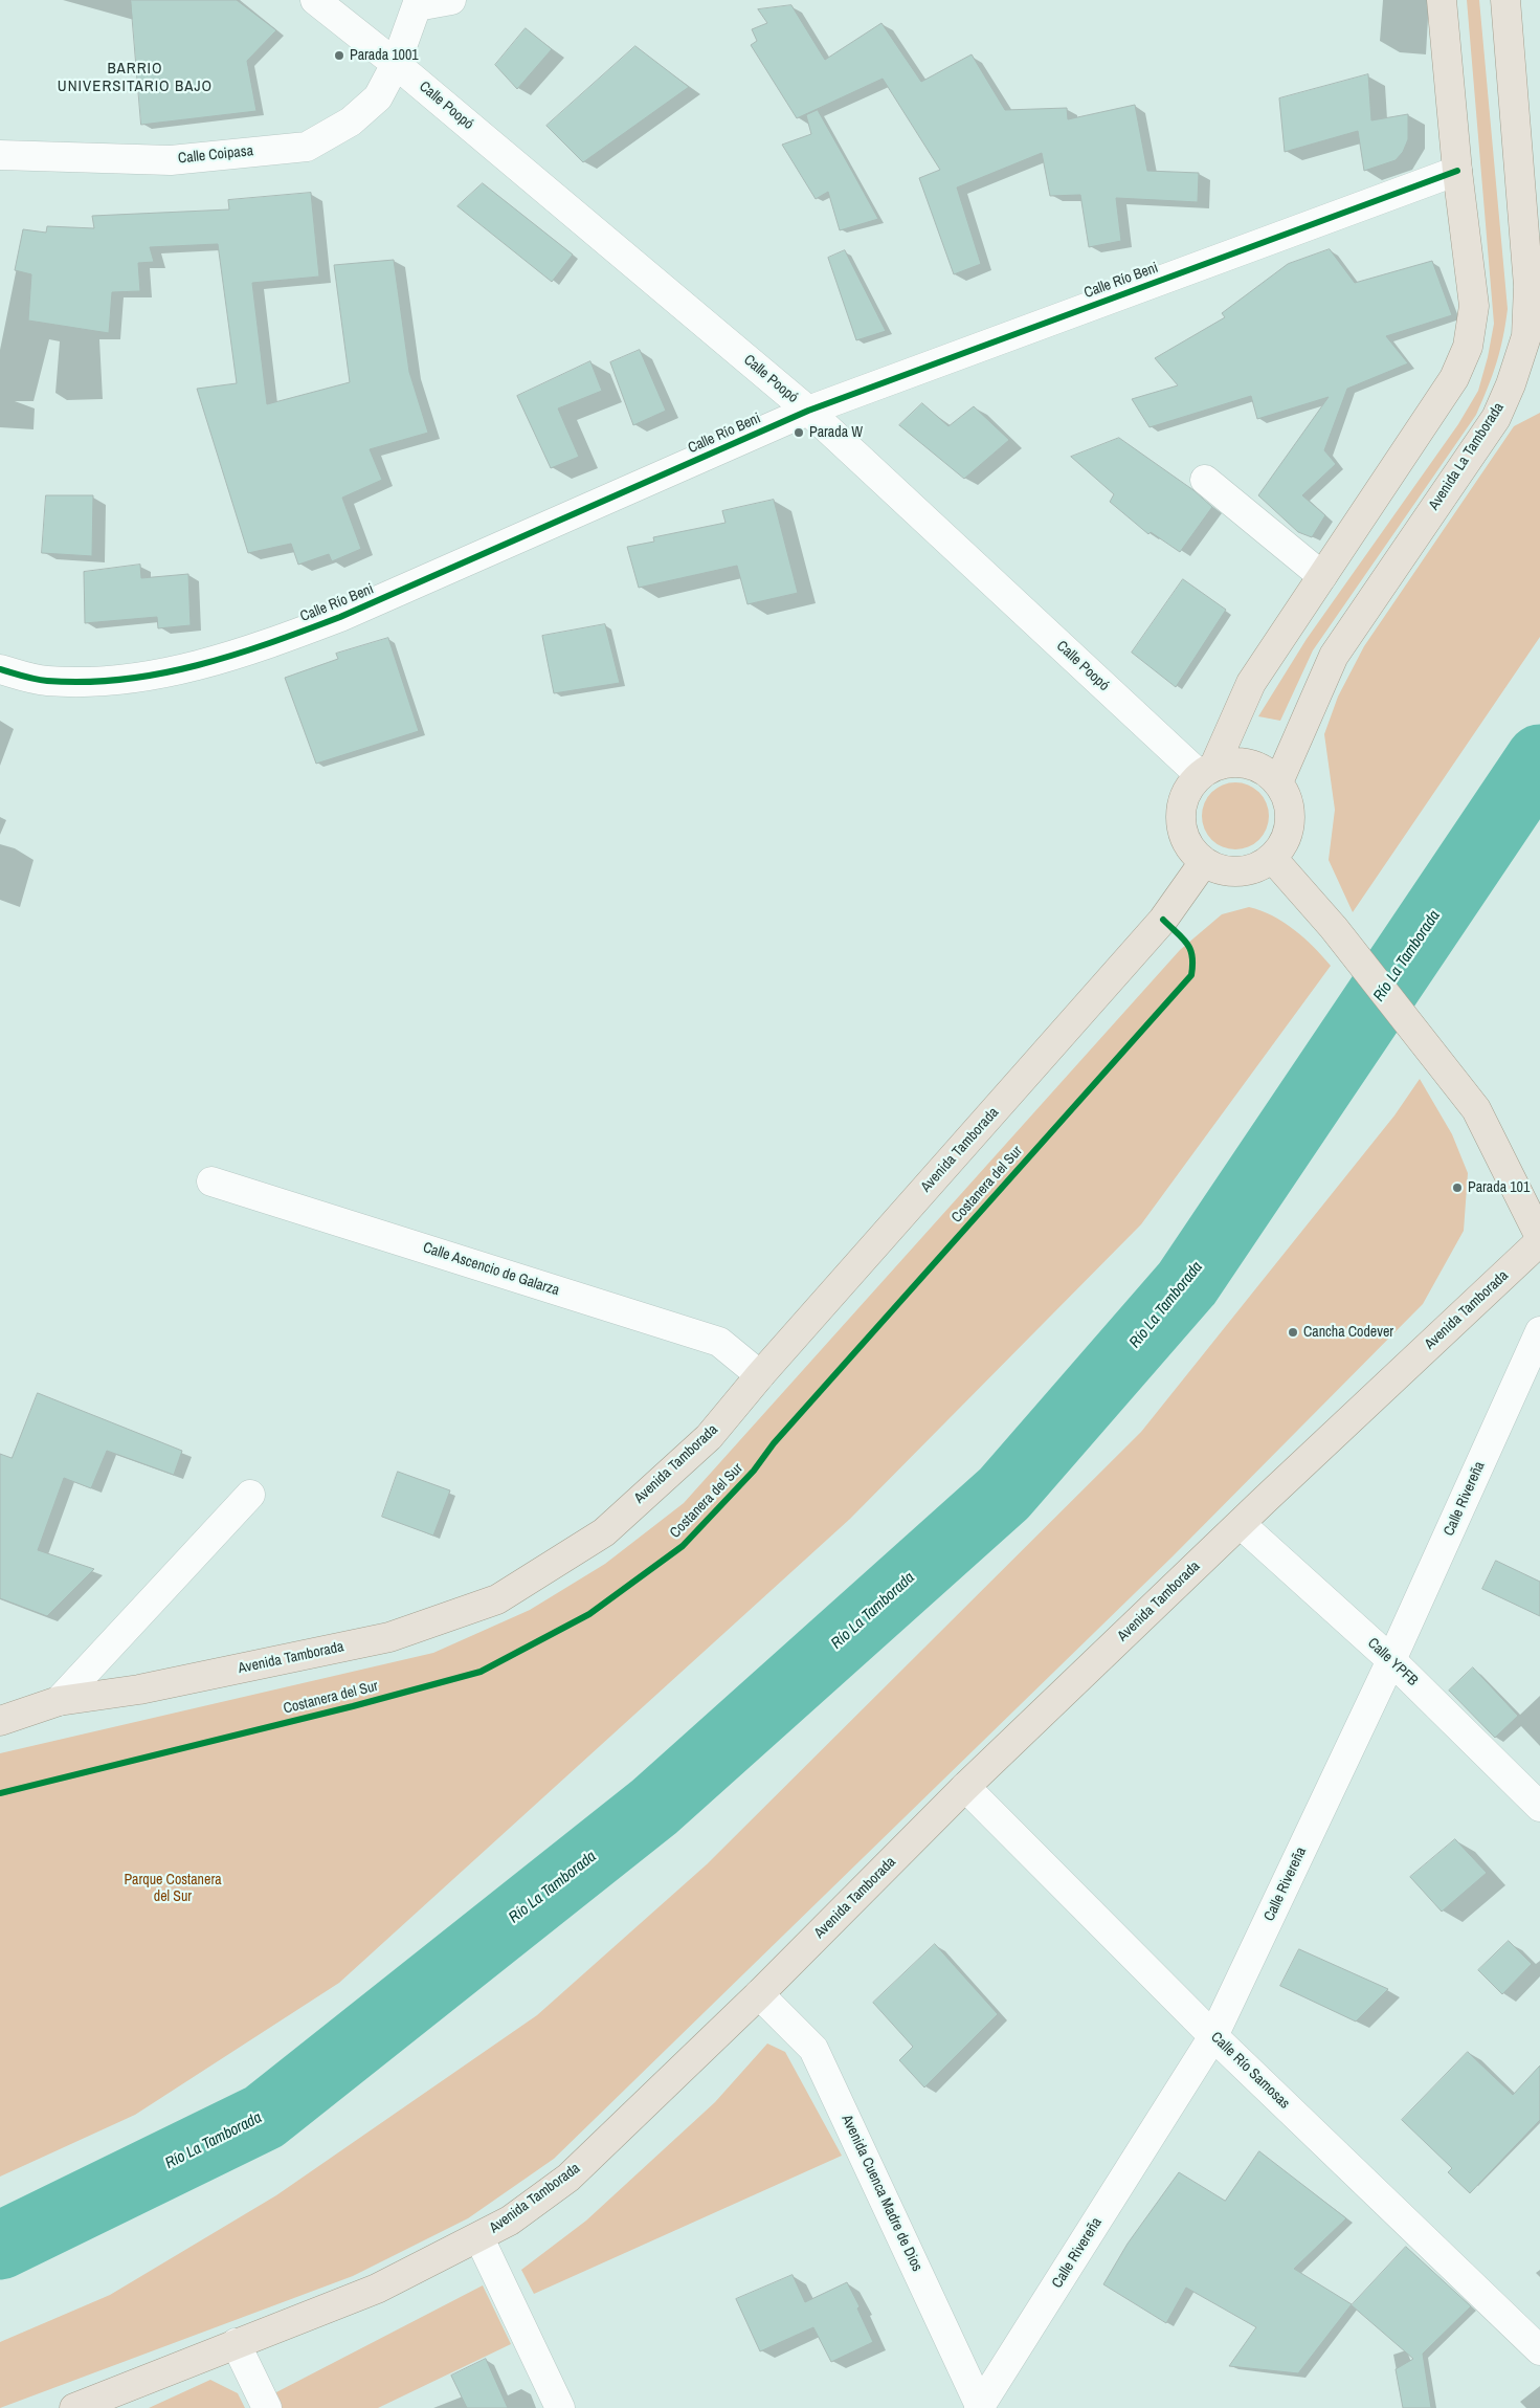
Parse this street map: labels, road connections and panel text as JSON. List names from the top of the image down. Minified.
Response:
{"streets":{"main road":["Avenida La Tamborada","Avenida Tamborada"],"street":["Calle Poopó","Calle Coipasa","Calle Río Beni","Calle Ascencio de Galarza","Calle Rivereña","Calle YPFB","Calle Río Samosas","Avenida Cuenca Madre de Dios"],"cycle path":["Costanera del Sur"]},"crossings":[["Calle Poopó","Calle Coipasa"],["Calle Poopó","Calle Río Beni"],["Calle Poopó","Avenida La Tamborada"],["Calle Poopó","Avenida Tamborada"],["Avenida La Tamborada","Avenida Tamborada"],["Avenida Tamborada","Calle Ascencio de Galarza"],["Avenida Tamborada","Calle YPFB"],["Avenida Tamborada","Calle Río Samosas"],["Avenida Tamborada","Avenida Cuenca Madre de Dios"],["Calle Rivereña","Calle YPFB"],["Calle Rivereña","Calle Río Samosas"],["Calle Rivereña","Avenida Cuenca Madre de Dios"]],"districts":["BARRIO UNIVERSITARIO BAJO"],"water":["Río La Tamborada"],"parks":["Parque Costanera del Sur"],"places":["Parada 1001","Parada W","Parada 101","Cancha Codever"]}
